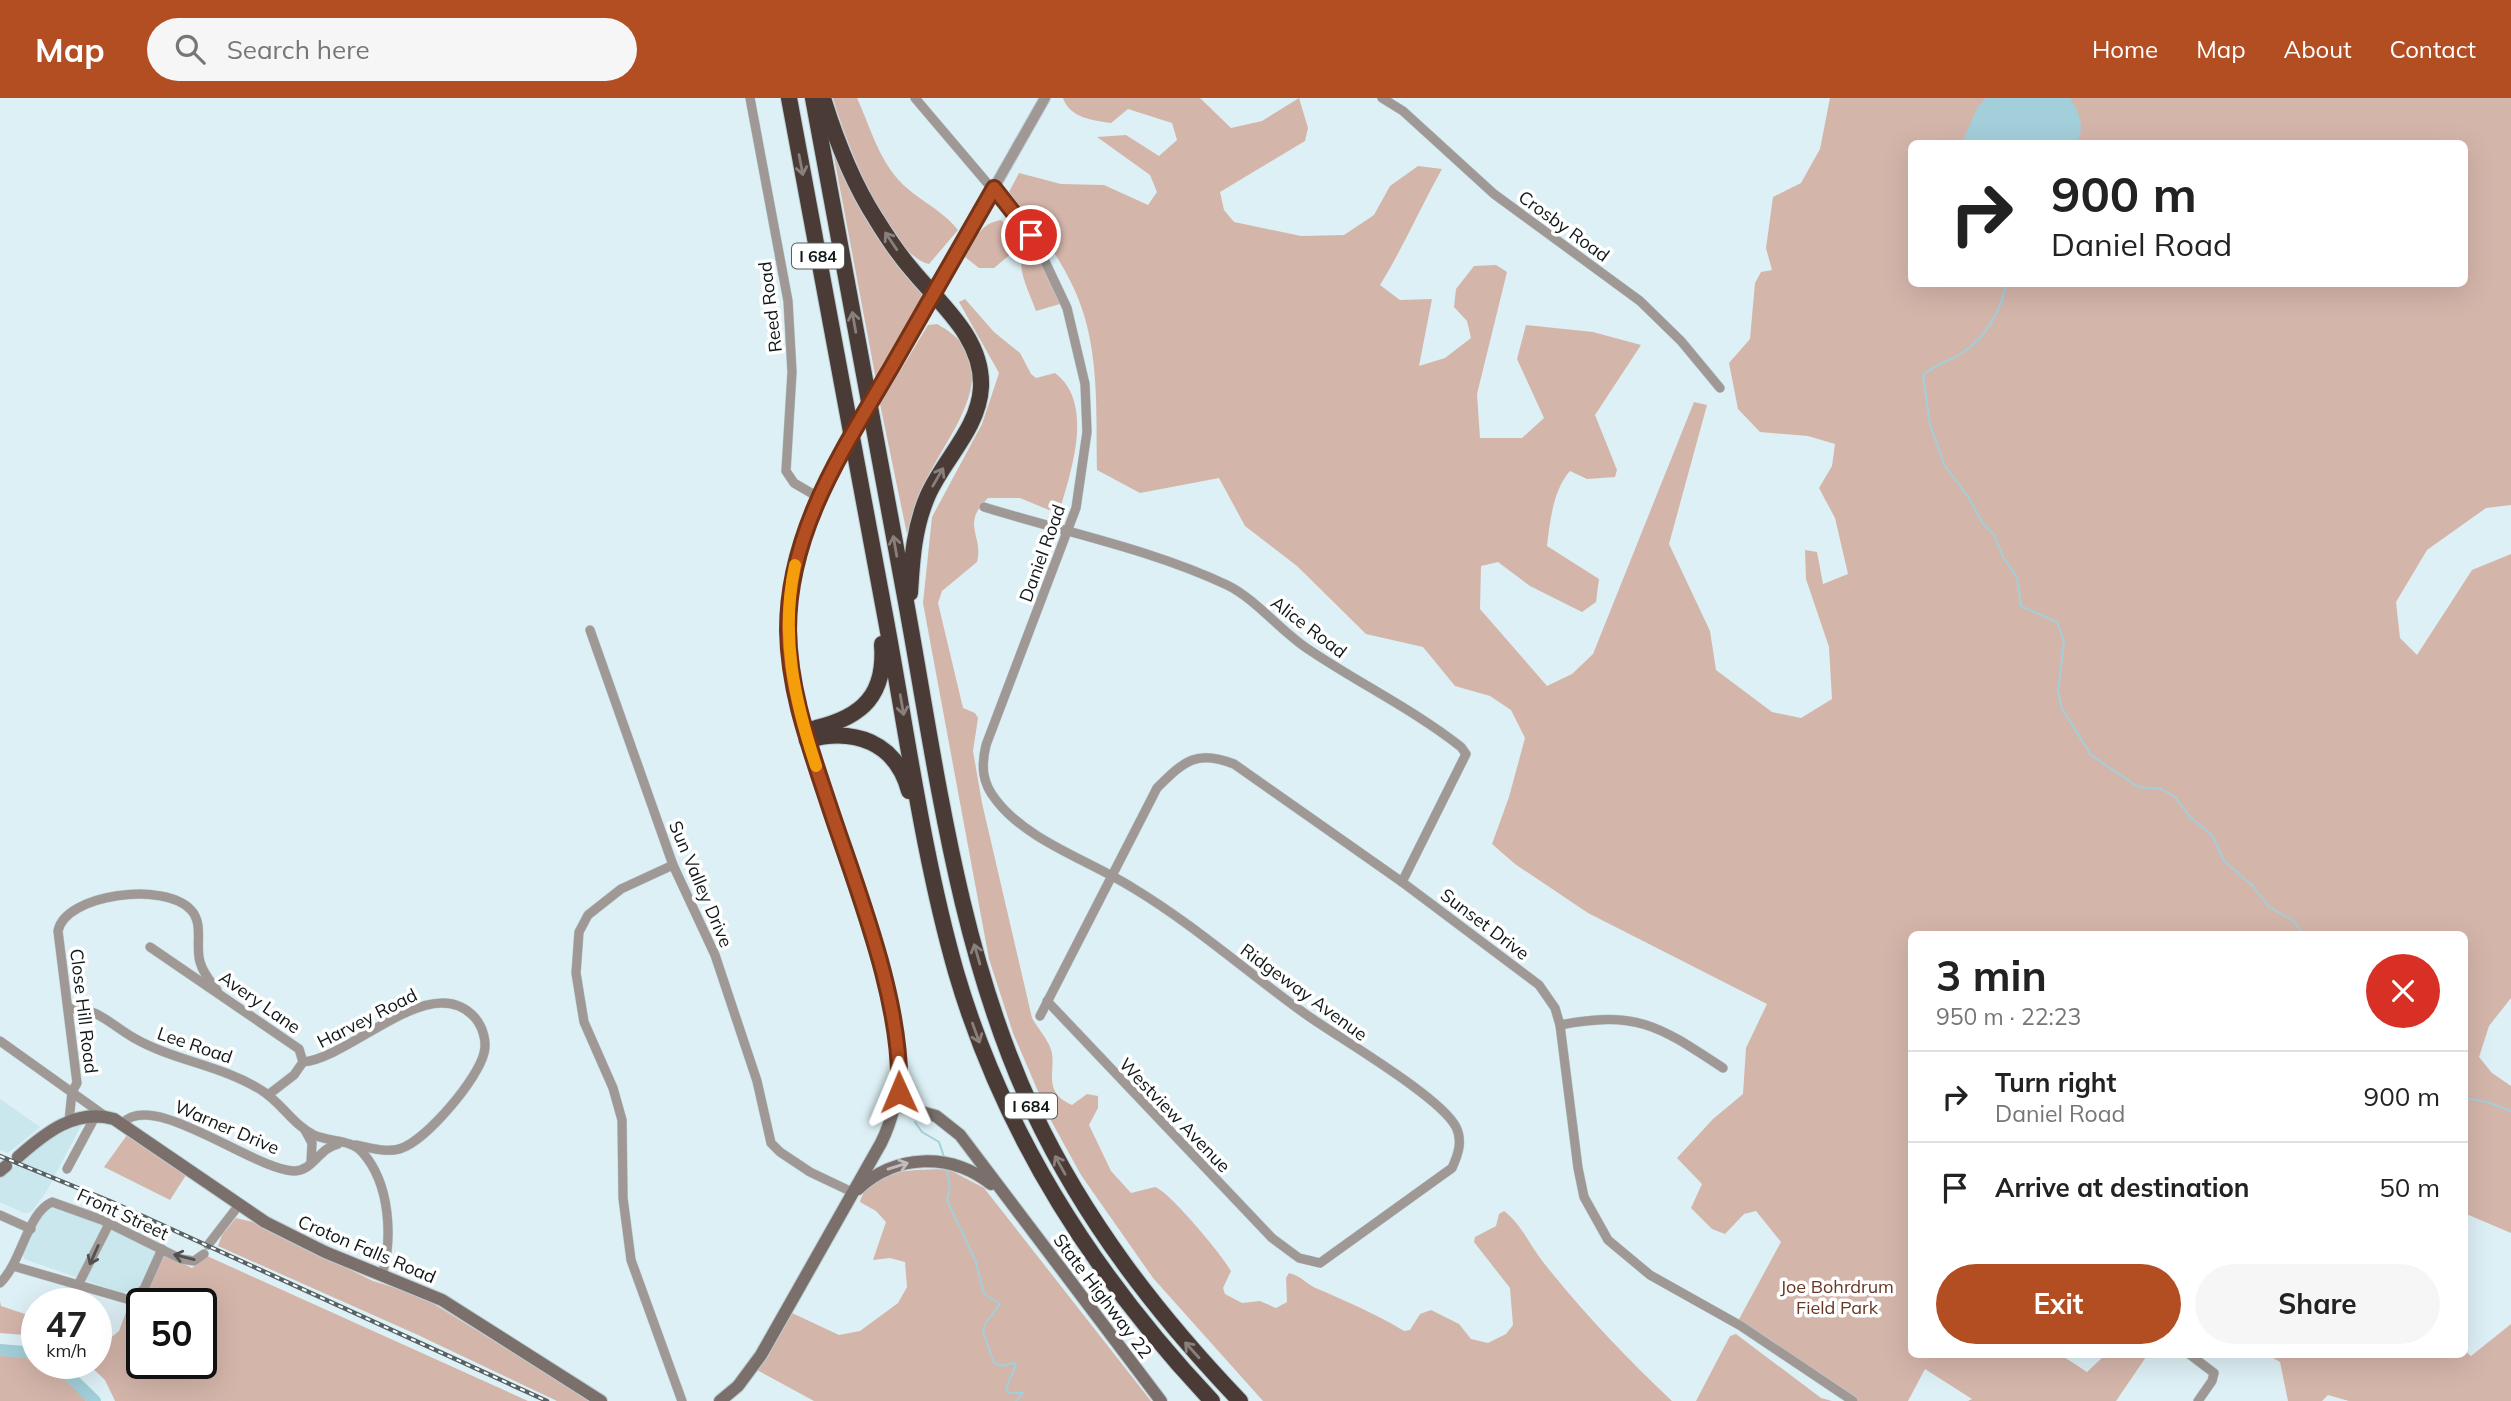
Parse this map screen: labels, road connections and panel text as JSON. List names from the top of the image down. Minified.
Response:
{"streets":{"highway":["I 684"],"main road":["Croton Falls Road","State Highway 22"],"street":["Crosby Road","Reed Road","Daniel Road","Alice Road","Sun Valley Drive","Sunset Drive","Ridgeway Avenue","Avery Lane","Close Hill Road","Harvey Road","Lee Road","Westview Avenue","Warner Drive","Front Street"]},"crossings":[["Daniel Road","Alice Road"],["Daniel Road","Sunset Drive"],["Daniel Road","Ridgeway Avenue"],["Alice Road","Sunset Drive"],["Sunset Drive","Ridgeway Avenue"],["Sunset Drive","Westview Avenue"],["Ridgeway Avenue","Westview Avenue"],["Avery Lane","Close Hill Road"],["Avery Lane","Harvey Road"],["Close Hill Road","Lee Road"],["Harvey Road","Lee Road"],["Lee Road","Warner Drive"],["Warner Drive","Croton Falls Road"],["Front Street","Croton Falls Road"]],"parks":["Joe Bohrdrum Field Park"],"page":{"header":"Map","search":"Search here","nav":["Home","Map","About","Contact"],"turn":["900 m","Daniel Road"],"heading":["3 min","950 m · 22:23"],"list":[{"name":"Turn right","note":"Daniel Road","value":"900 m"},{"name":"Arrive at destination","value":"50 m"}],"buttons":["Exit","Share"],"speed":"47 km/h","limit":"50"}}
